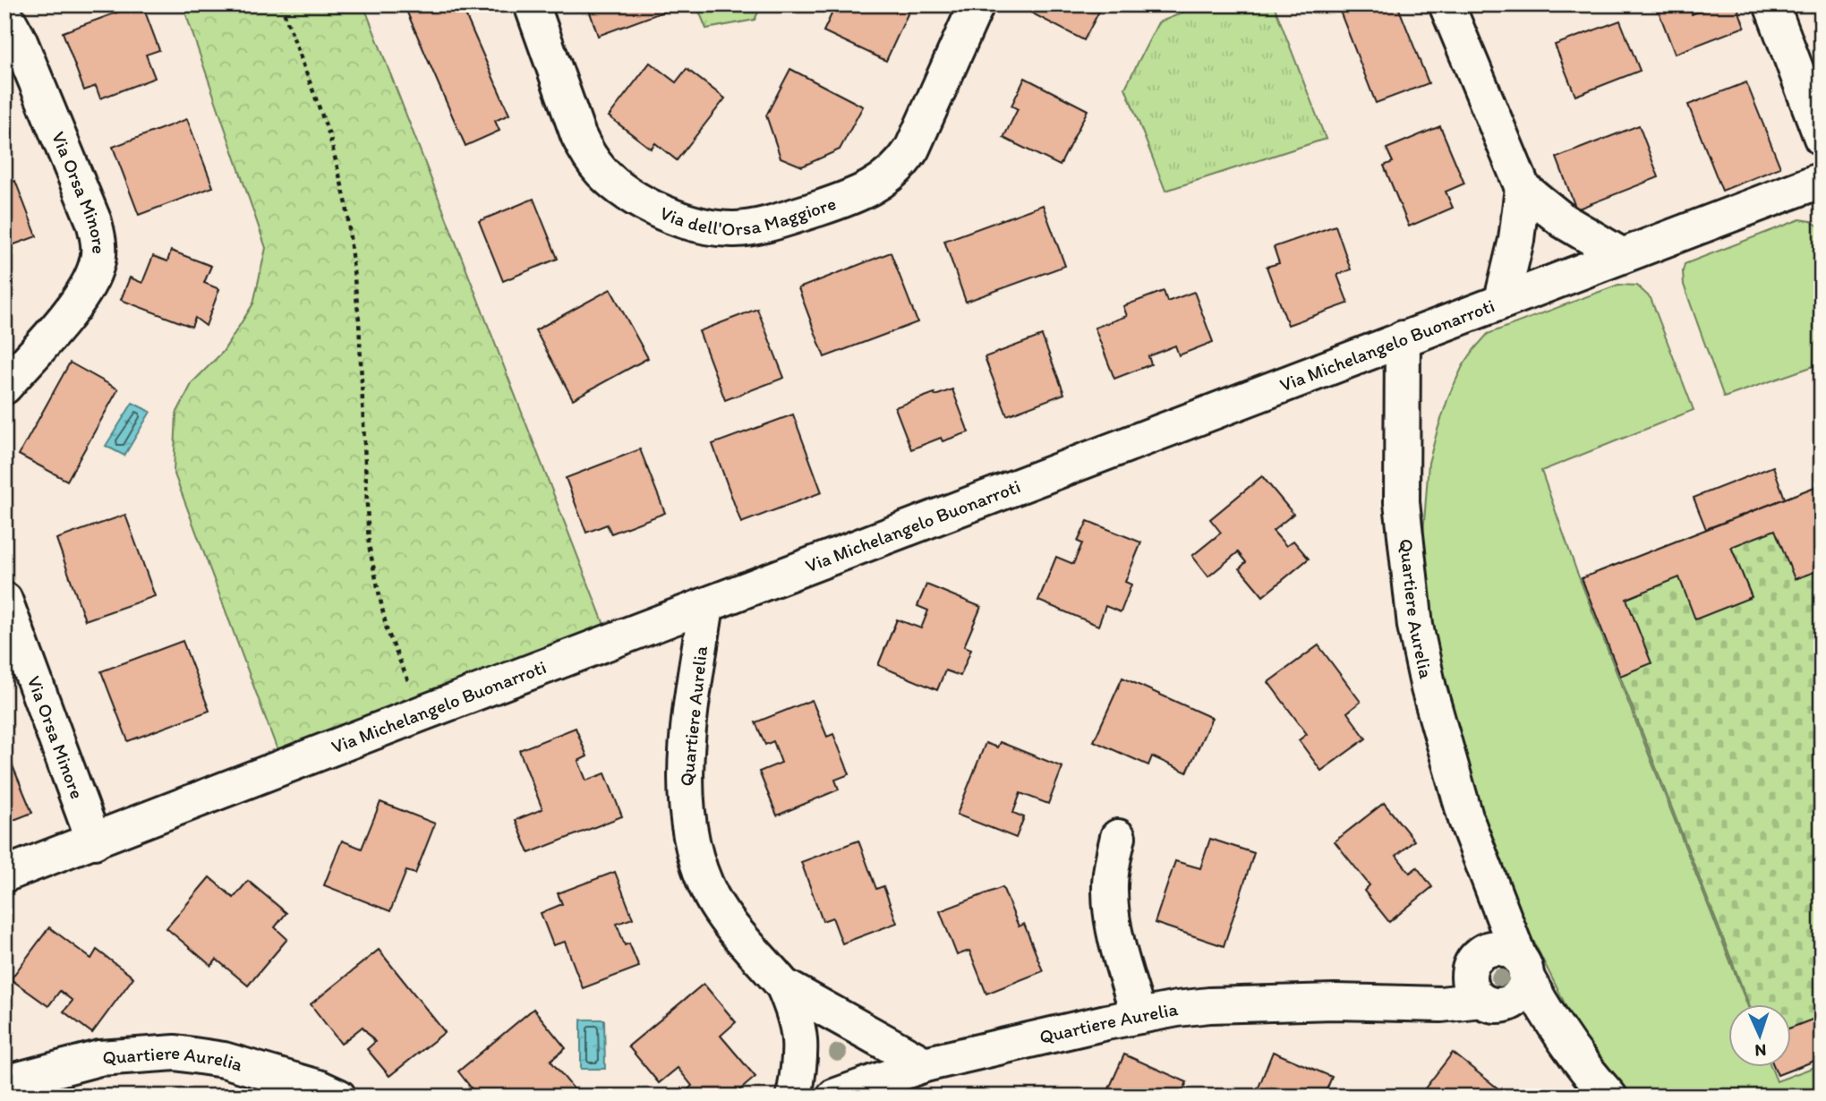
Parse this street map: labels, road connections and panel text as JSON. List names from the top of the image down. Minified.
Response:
{"streets":{"street":["Via Orsa Minore","Via dell'Orsa Maggiore","Via Michelangelo Buonarroti","Quartiere Aurelia"]},"crossings":[["Via Orsa Minore","Via Michelangelo Buonarroti"],["Via Michelangelo Buonarroti","Quartiere Aurelia"]],"north":"bottom"}
